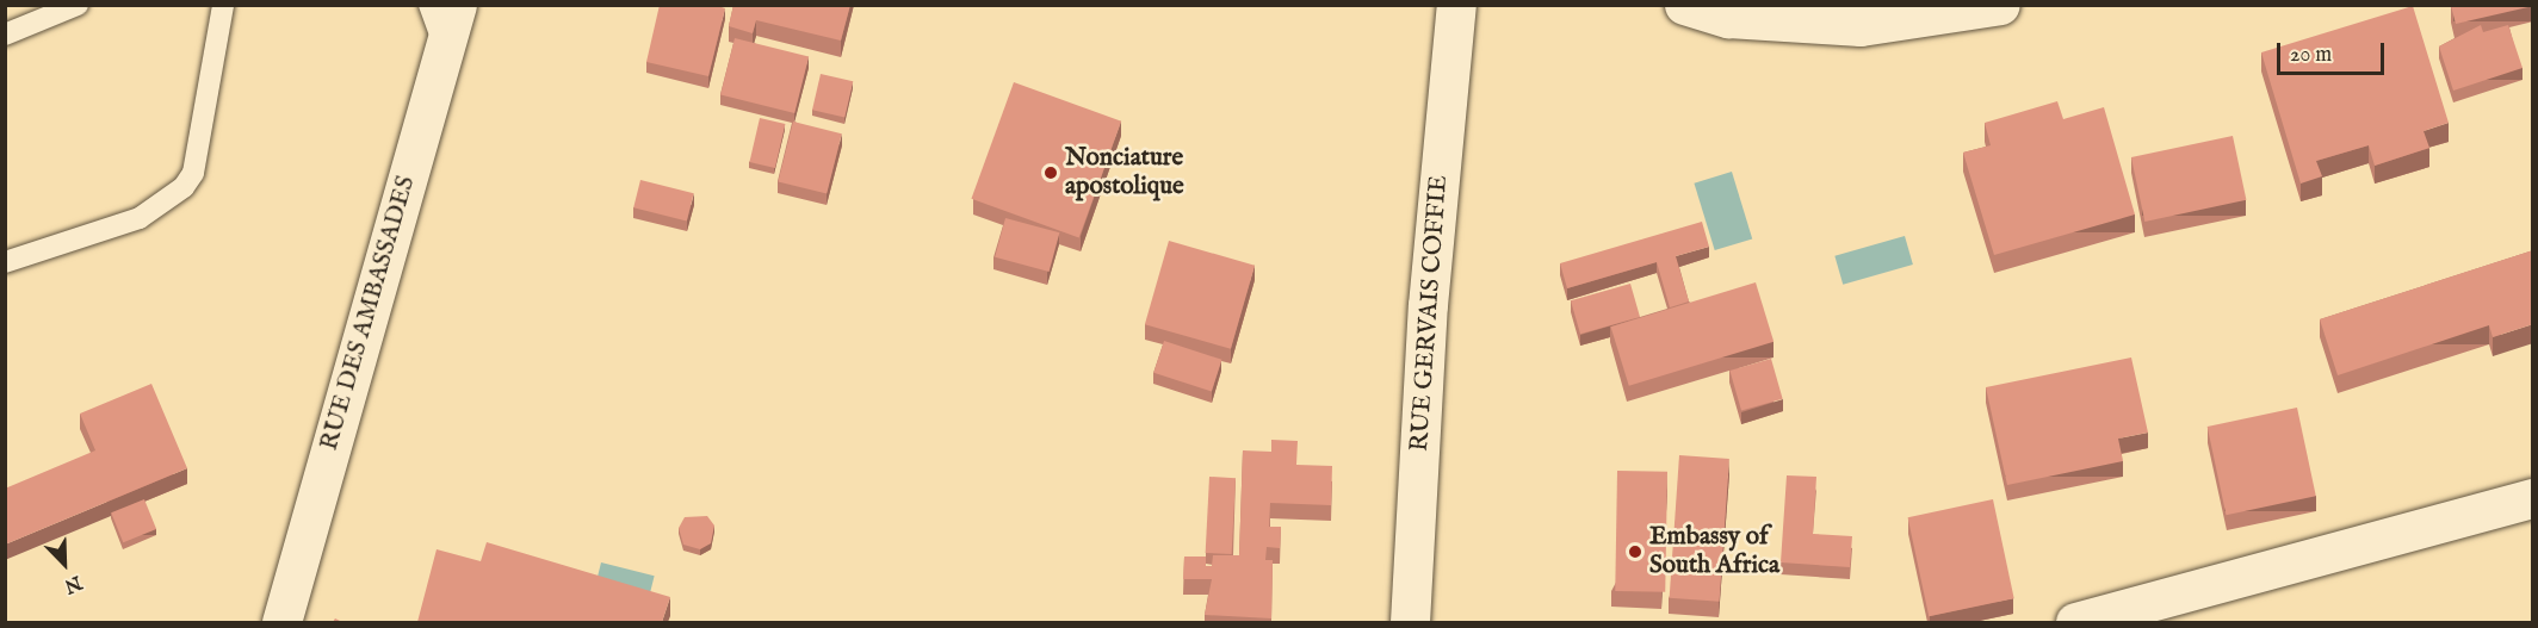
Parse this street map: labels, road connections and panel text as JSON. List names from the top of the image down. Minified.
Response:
{"streets":{"street":["RUE DES AMBASSADES","RUE GERVAIS COFFIE"]},"places":["Nonciature apostolique","Embassy of South Africa"],"scale_bar":"20 m","north":"bottom right"}
